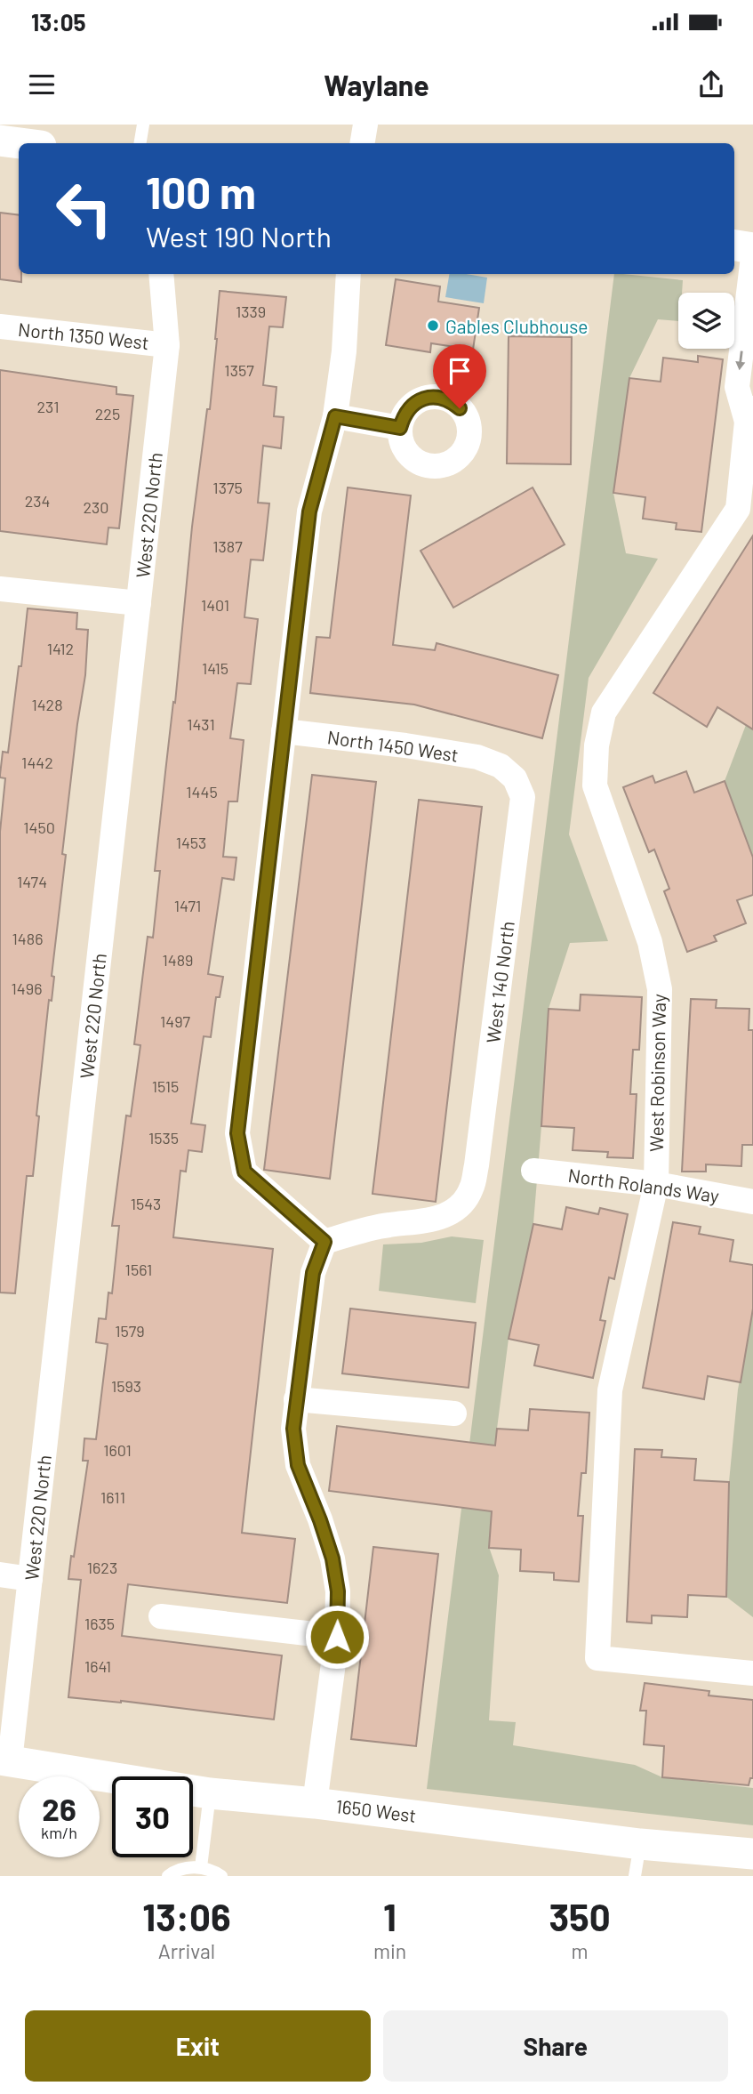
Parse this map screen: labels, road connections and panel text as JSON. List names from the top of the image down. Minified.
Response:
{"streets":{"street":["North 1350 West","West 220 North","North 1450 West","West 140 North","West Robinson Way","North Rolands Way","1650 West"]},"crossings":[["North 1350 West","West 220 North"],["West 220 North","1650 West"],["North 1450 West","West 140 North"],["West Robinson Way","North Rolands Way"]],"places":["Gables Clubhouse"],"house_numbers":["1339","1357","231","225","1375","234","230","1387","1401","1412","1415","1428","1431","1442","1445","1450","1453","1474","1471","1486","1489","1496","1497","1515","1535","1543","1561","1579","1593","1601","1611","1623","1635","1641"],"page":{"status":"13:05","header":"Waylane","turn":["100 m","West 190 North"],"speed":"26 km/h","limit":"30","eta":["13:06","Arrival","1","min","350","m"],"buttons":["Exit","Share"]}}
